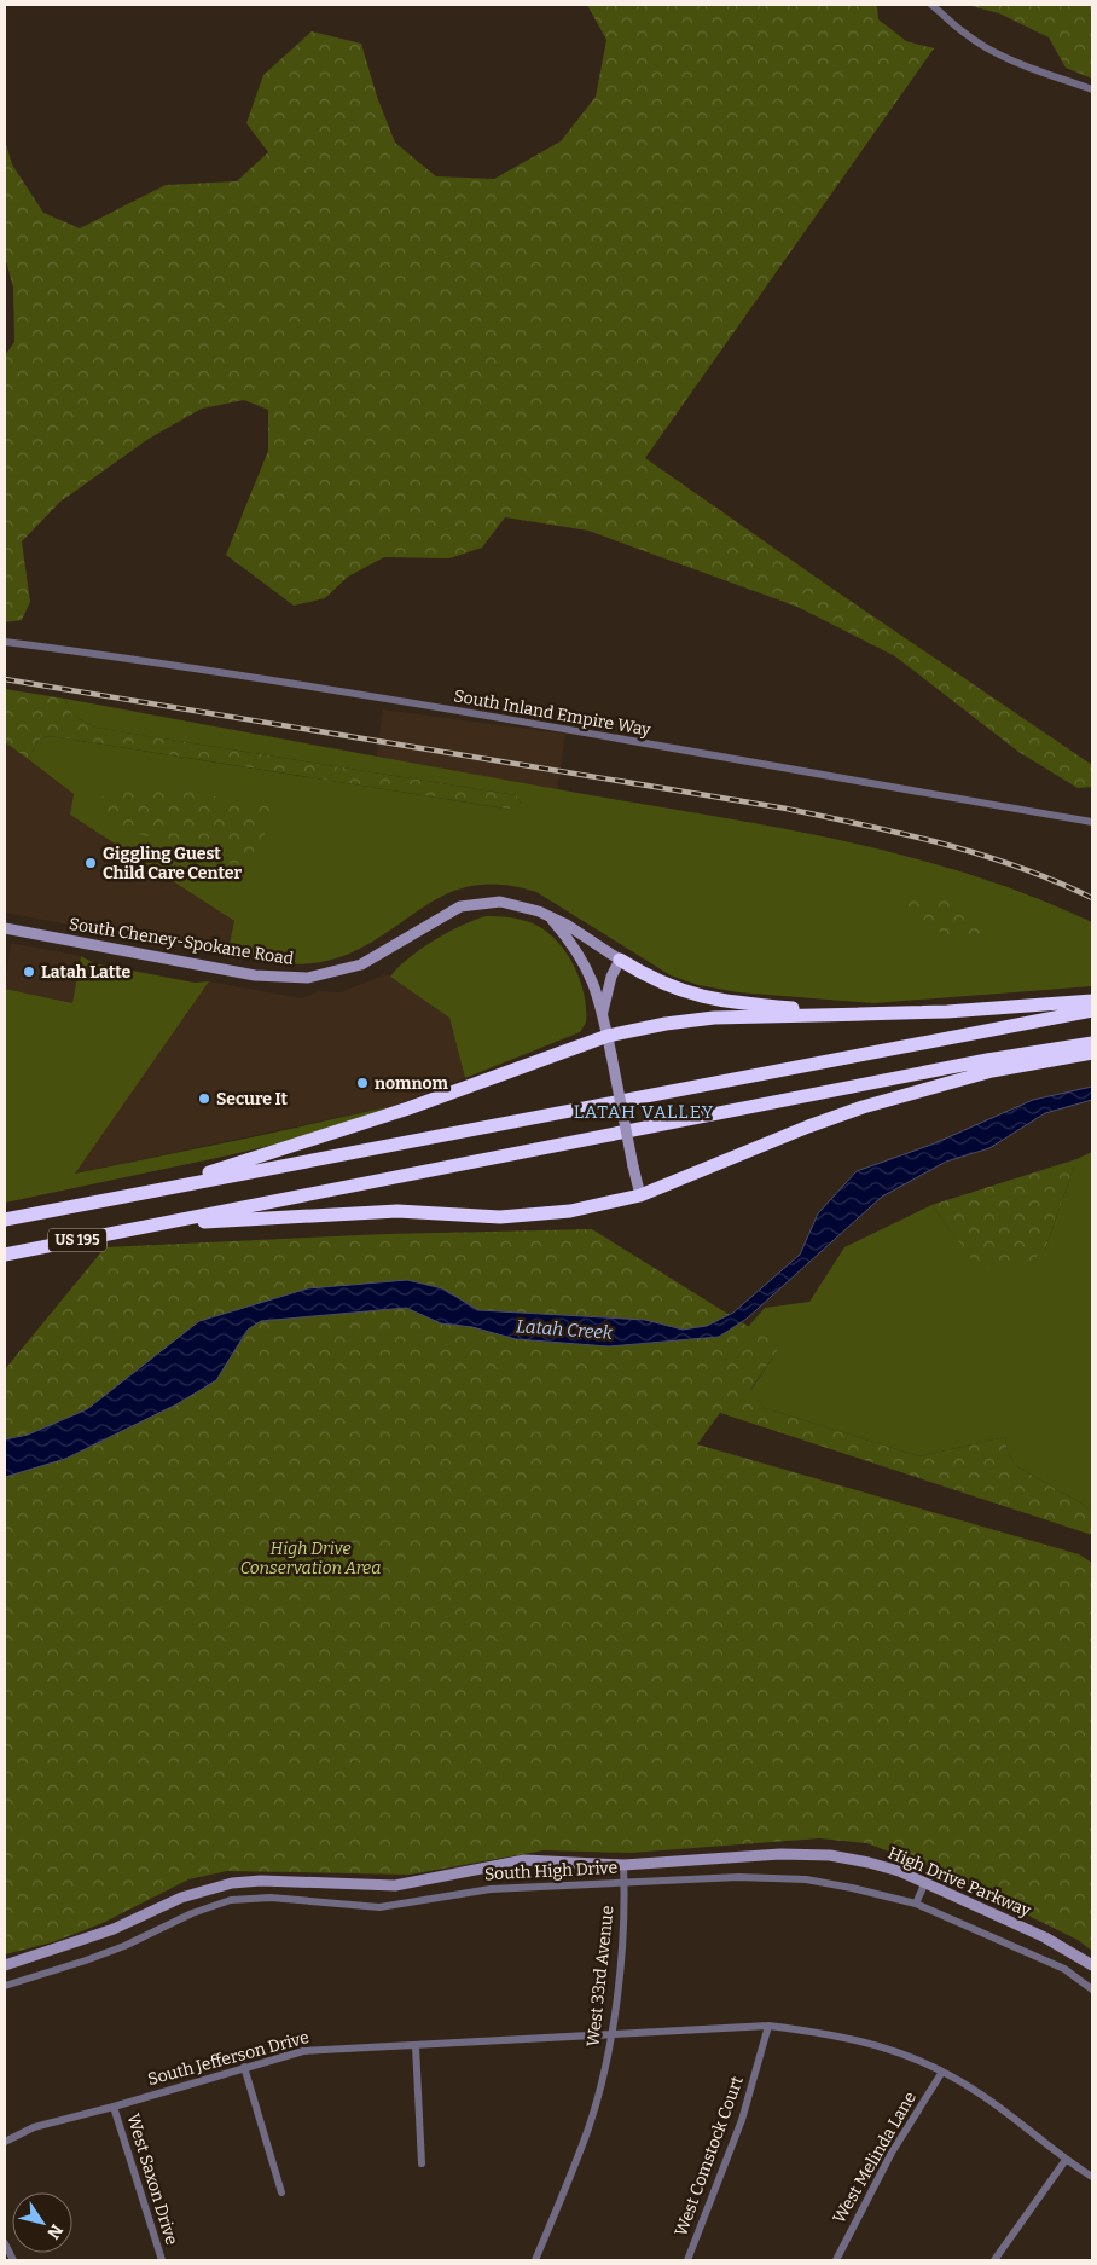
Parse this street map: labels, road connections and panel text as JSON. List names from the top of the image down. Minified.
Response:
{"streets":{"highway":["US 195"],"main road":["South Cheney-Spokane Road","South High Drive","High Drive Parkway"],"street":["South Inland Empire Way","West 33rd Avenue","South Jefferson Drive","West Comstock Court","West Melinda Lane","West Saxon Drive"]},"crossings":[["South High Drive","High Drive Parkway"],["South High Drive","West 33rd Avenue"],["High Drive Parkway","West 33rd Avenue"],["West 33rd Avenue","South Jefferson Drive"],["South Jefferson Drive","West Comstock Court"],["South Jefferson Drive","West Melinda Lane"],["South Jefferson Drive","West Saxon Drive"]],"districts":["LATAH VALLEY"],"water":["Latah Creek"],"parks":["High Drive Conservation Area"],"places":["Giggling Guest Child Care Center","Latah Latte","nomnom","Secure It"],"north":"bottom right"}
